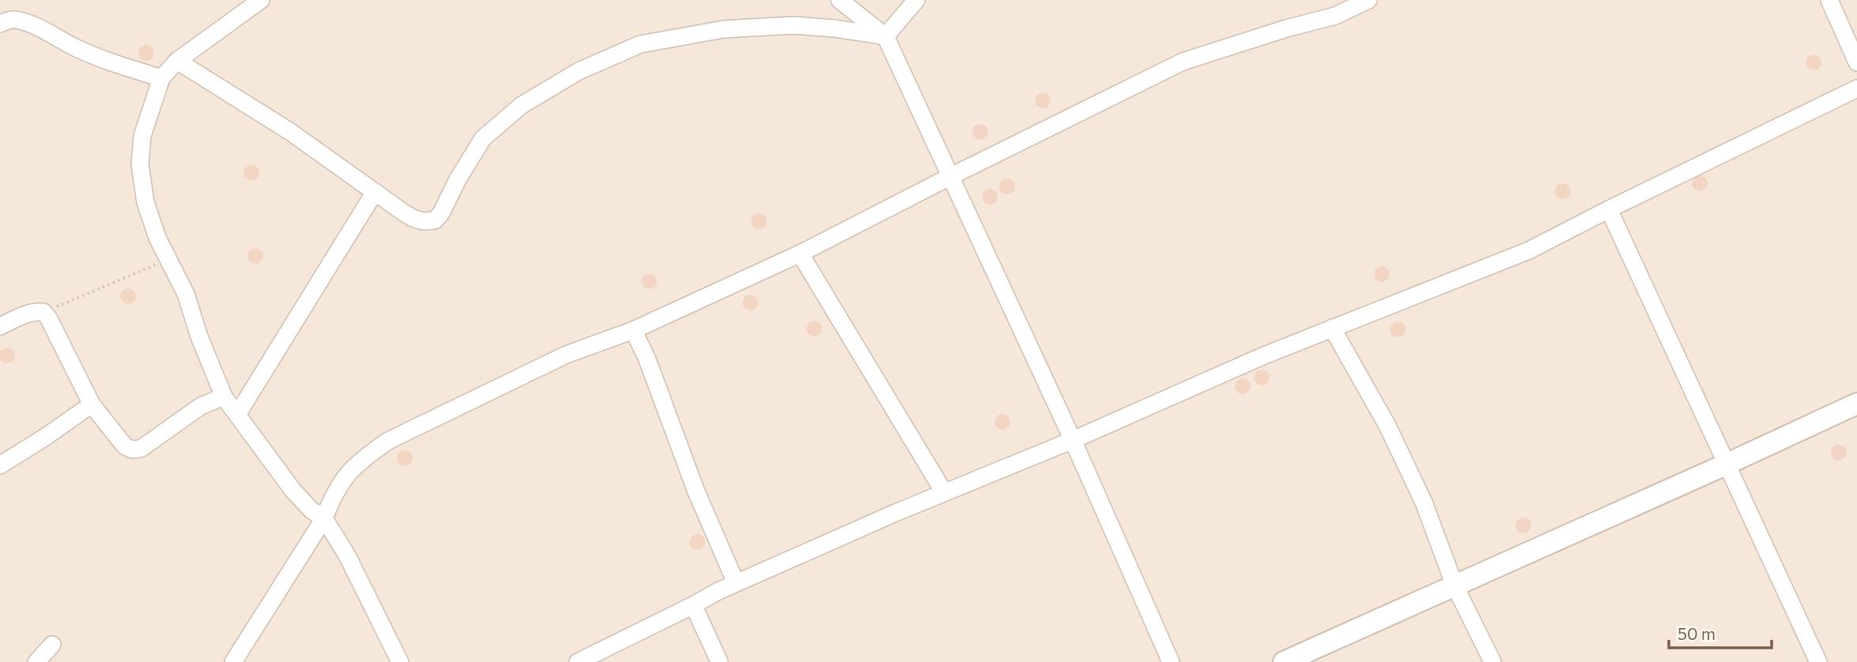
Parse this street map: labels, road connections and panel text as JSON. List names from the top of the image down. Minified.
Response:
{"scale_bar":"50 m"}
